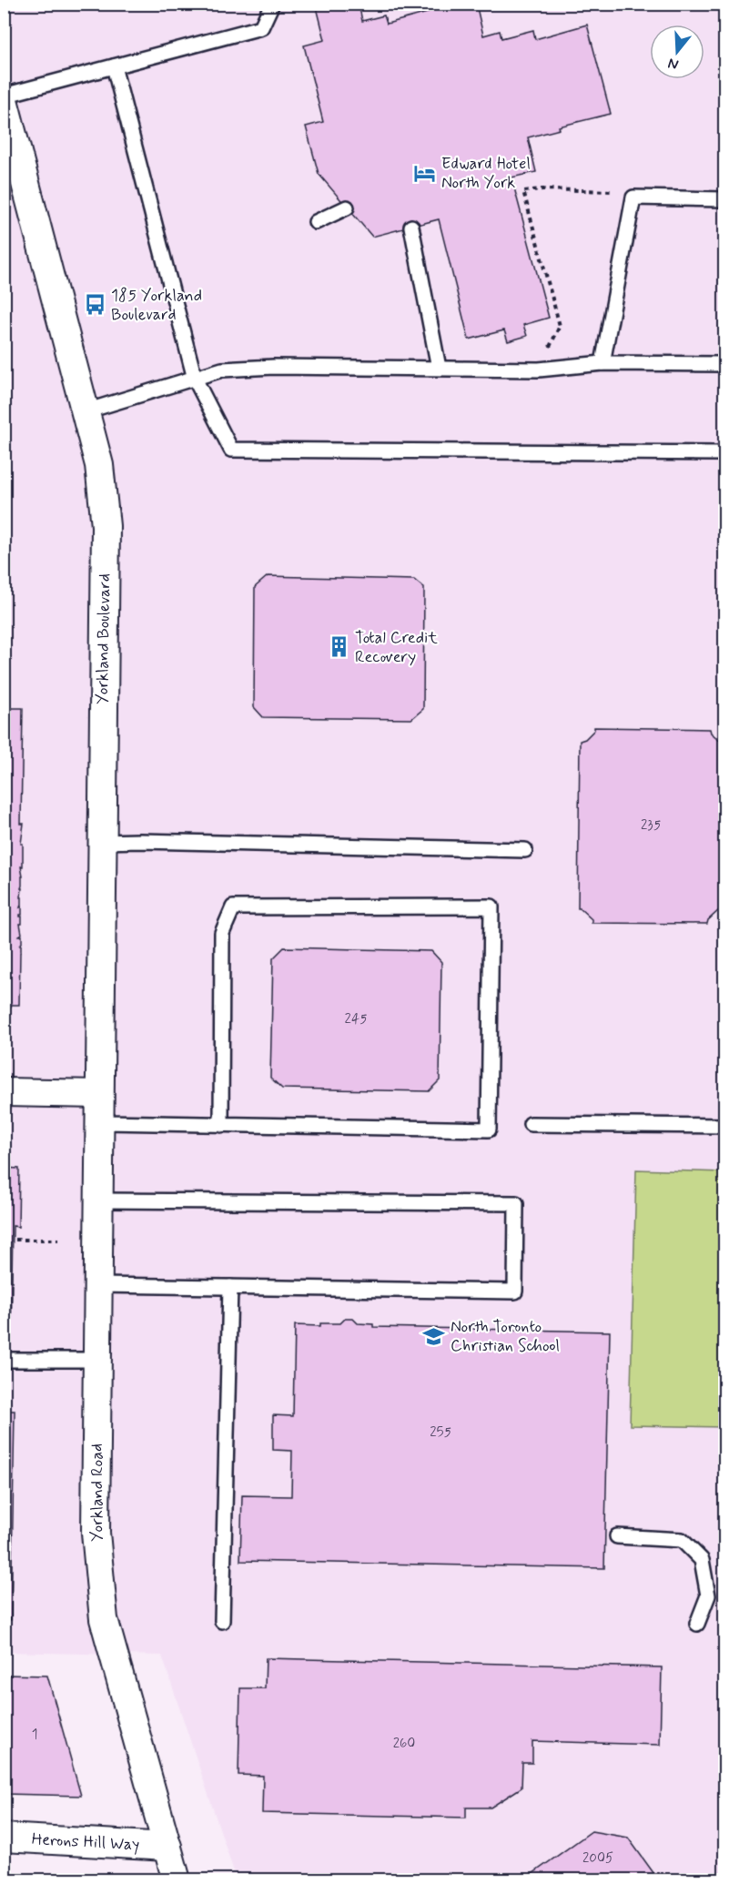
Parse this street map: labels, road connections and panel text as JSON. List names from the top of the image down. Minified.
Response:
{"streets":{"street":["Yorkland Boulevard","Yorkland Road","Herons Hill Way"]},"crossings":[["Yorkland Boulevard","Yorkland Road"],["Yorkland Road","Herons Hill Way"]],"places":{"hotel":["Edward Hotel North York"],"bus stop":["185 Yorkland Boulevard"],"building":["Total Credit Recovery"],"school or university":["North Toronto Christian School"]},"house_numbers":["235","245","255","1","260","2005"],"north":"bottom"}
